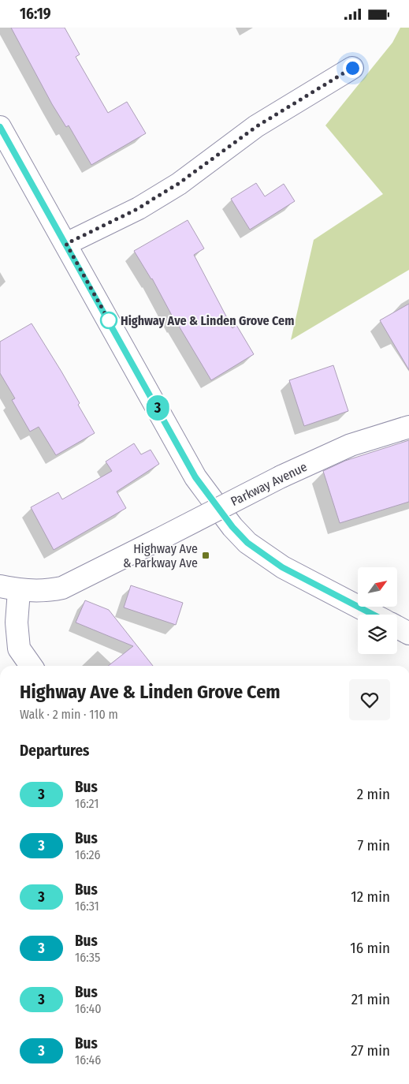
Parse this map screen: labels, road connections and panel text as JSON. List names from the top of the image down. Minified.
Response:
{"streets":{"street":["Parkway Avenue"]},"places":{"other":["Highway Ave & Linden Grove Cem"],"transit":["Highway Ave & Parkway Ave"]},"lines":["bus line 3"],"north":"top right","page":{"status":"16:19","on_map":"3","heading":[["Highway Ave & Linden Grove Cem","Walk · 2 min · 110 m"],"Departures"],"list":[{"mark":"3","name":"Bus","note":"16:21","value":"2 min"},{"mark":"3","name":"Bus","note":"16:26","value":"7 min"},{"mark":"3","name":"Bus","note":"16:31","value":"12 min"},{"mark":"3","name":"Bus","note":"16:35","value":"16 min"},{"mark":"3","name":"Bus","note":"16:40","value":"21 min"},{"mark":"3","name":"Bus","note":"16:46","value":"27 min"}]}}
